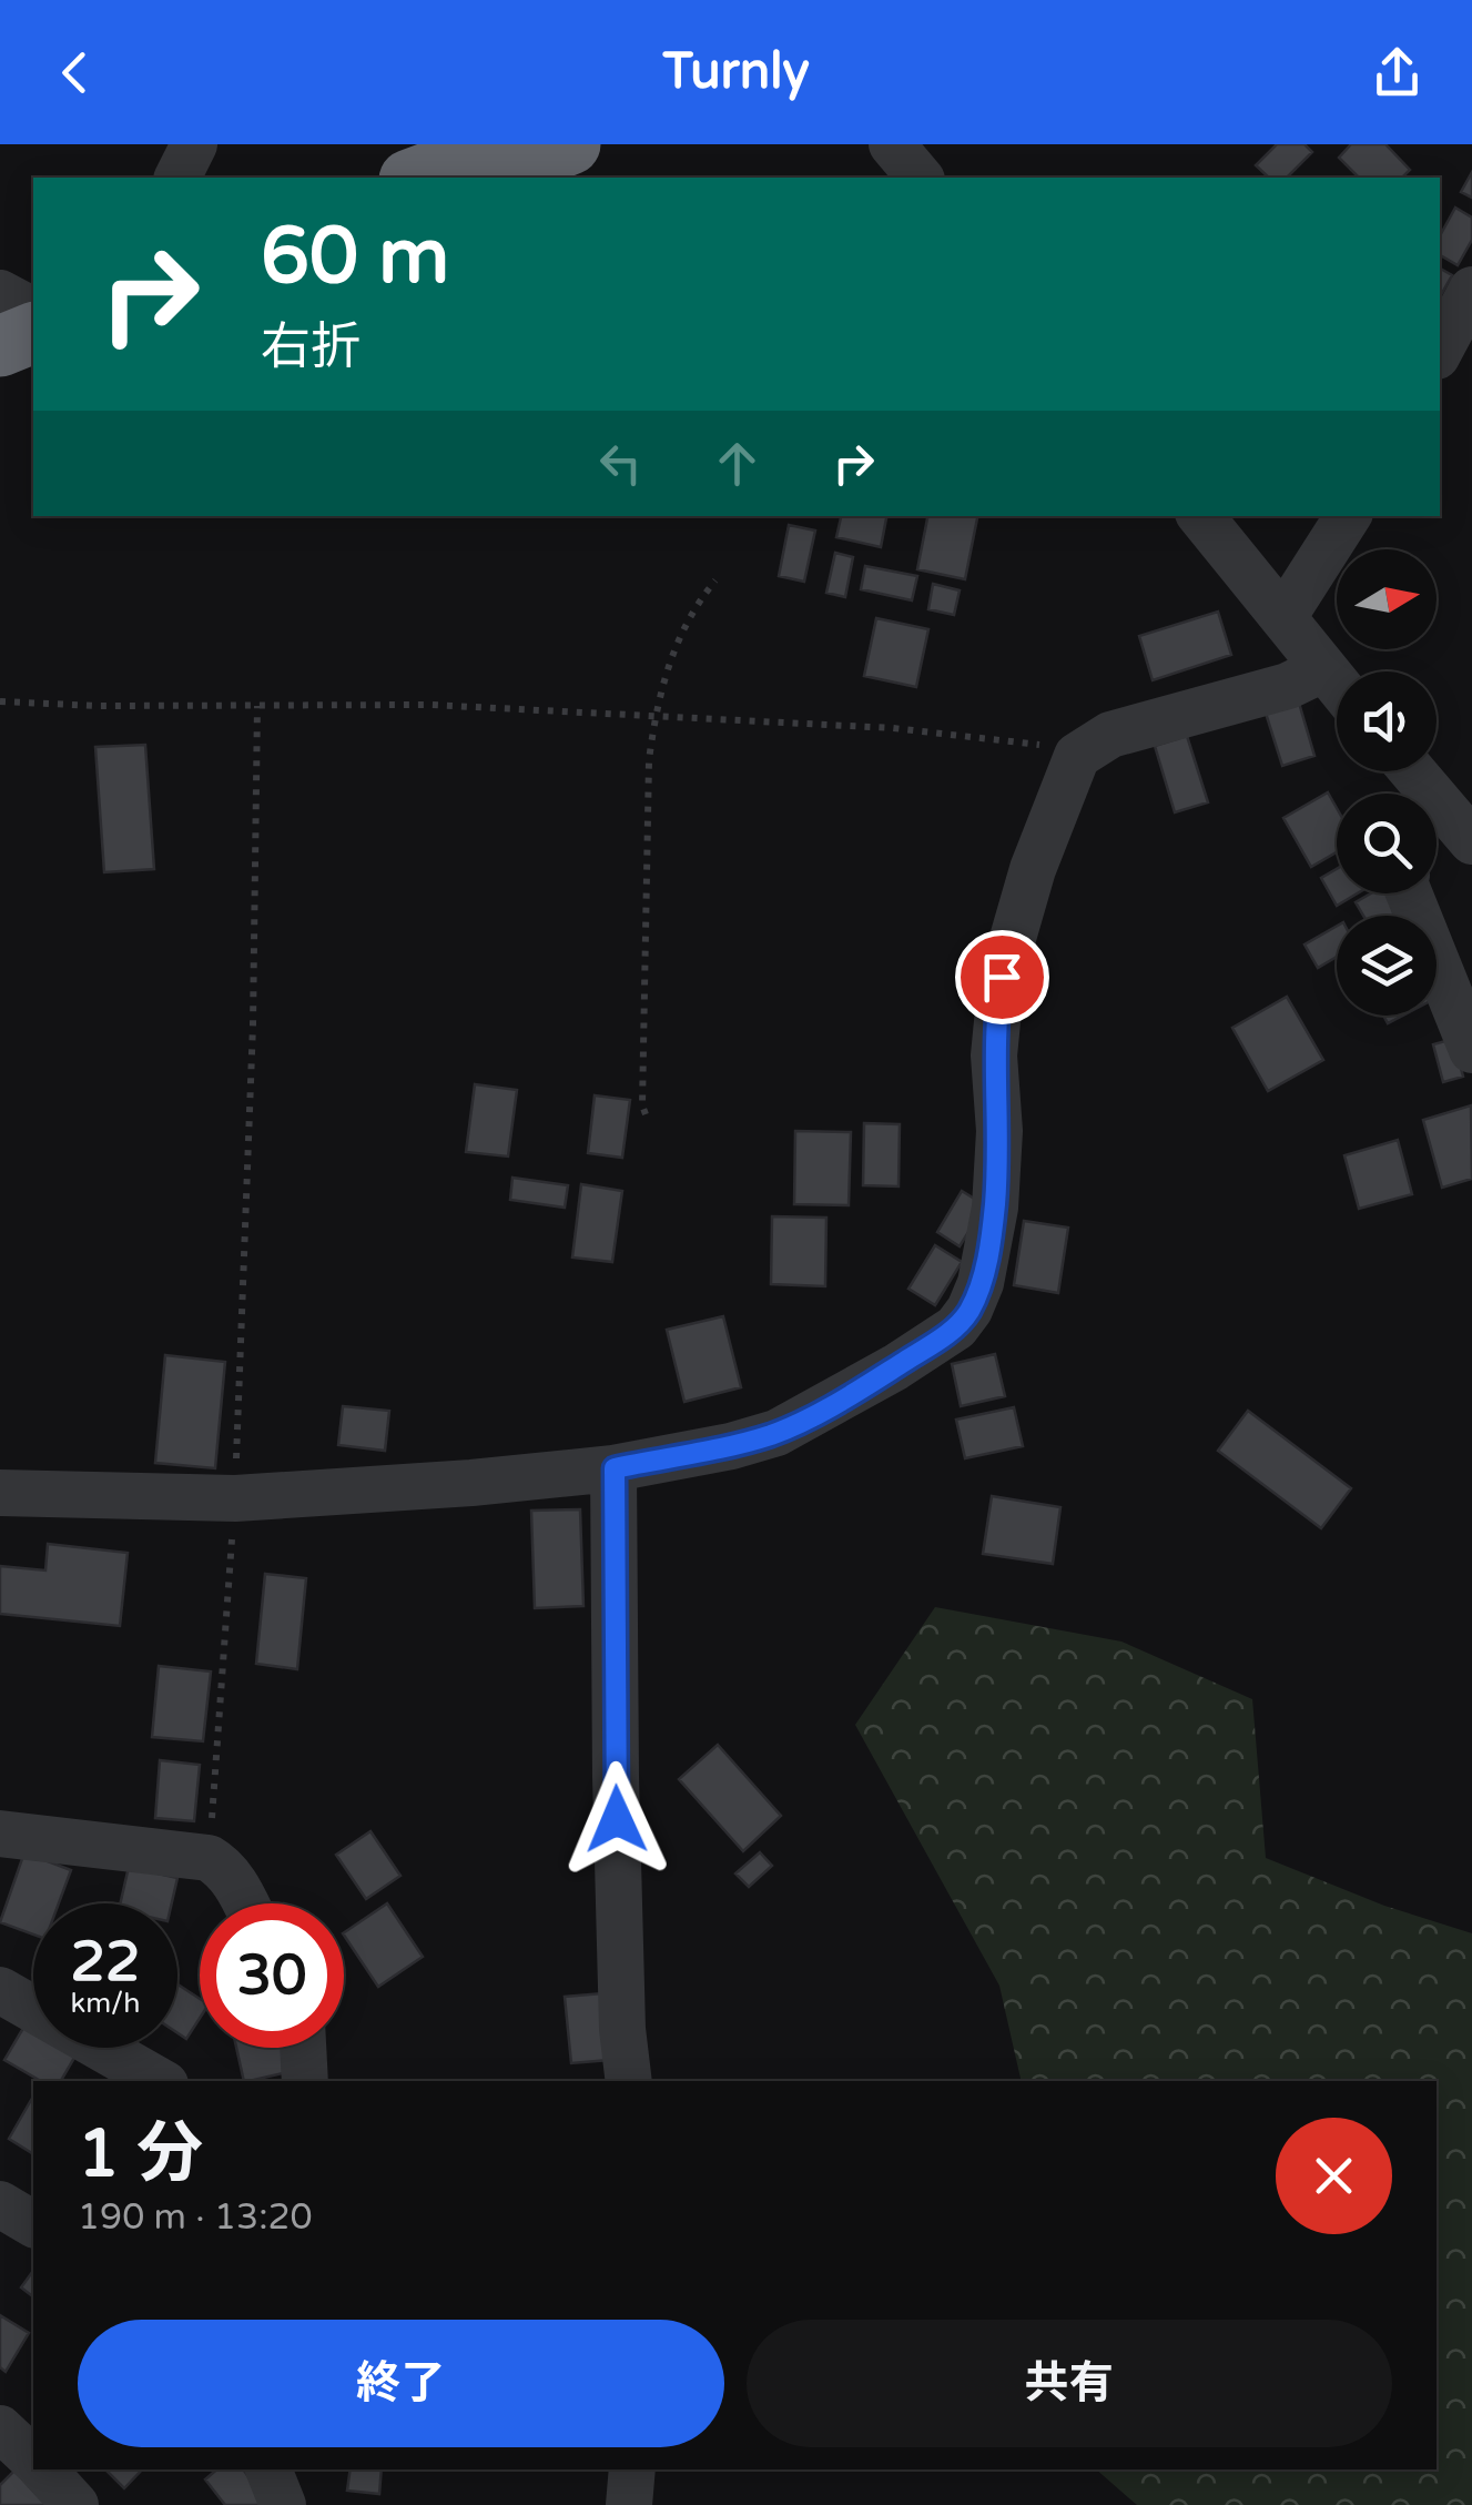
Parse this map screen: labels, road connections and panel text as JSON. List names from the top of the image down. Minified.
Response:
{"north":"right","page":{"header":"Turnly","turn":["60 m","右折"],"speed":"22 km/h","limit":"30","heading":["1 分","190 m · 13:20"],"buttons":["終了","共有"]}}
